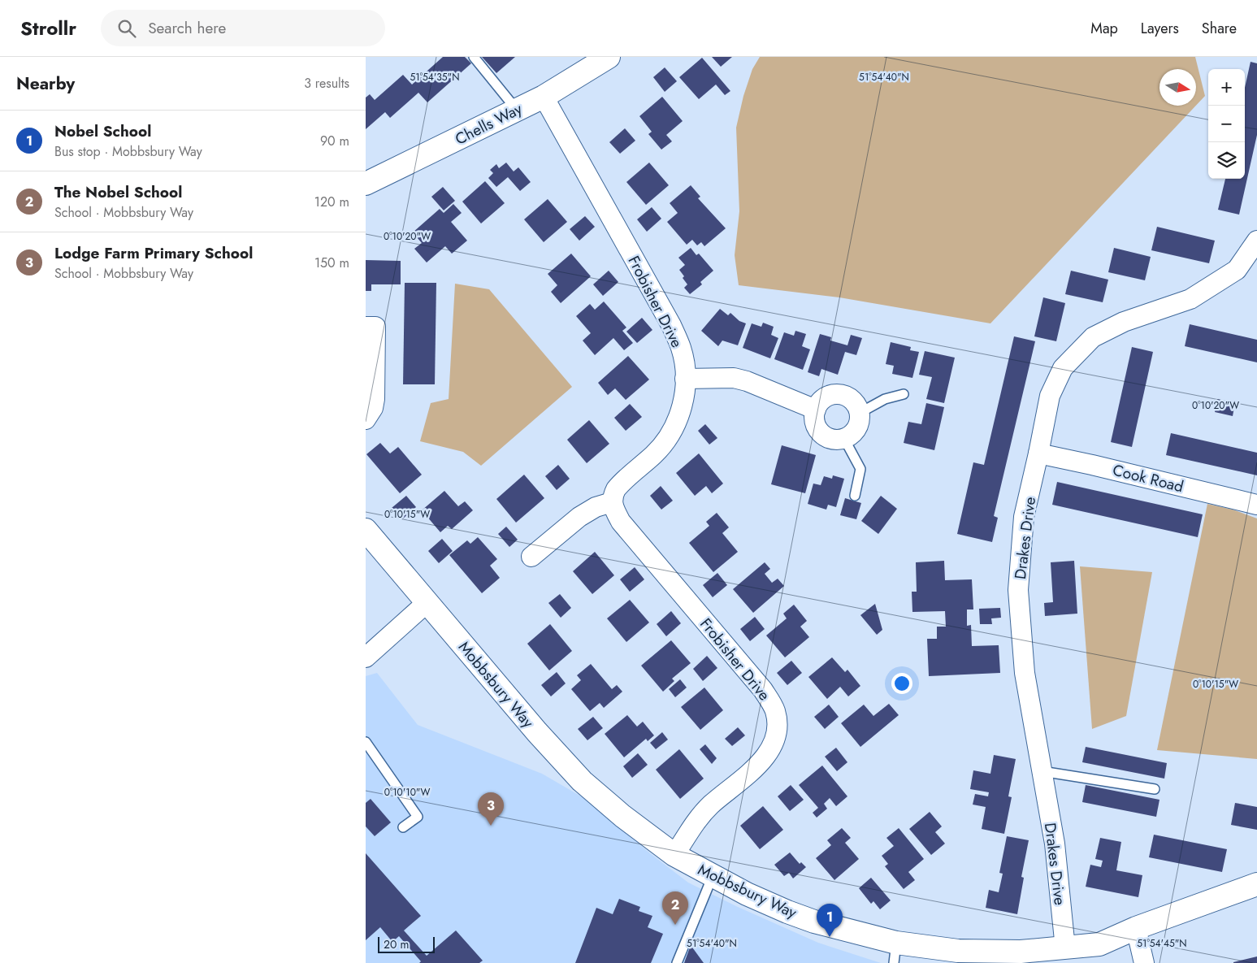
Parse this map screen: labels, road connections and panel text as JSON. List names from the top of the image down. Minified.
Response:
{"streets":{"street":["Chells Way","Frobisher Drive","Cook Road","Drakes Drive","Mobbsbury Way"]},"crossings":[["Chells Way","Frobisher Drive"],["Frobisher Drive","Mobbsbury Way"],["Cook Road","Drakes Drive"],["Drakes Drive","Mobbsbury Way"]],"scale_bar":"20 m","north":"right","page":{"header":"Strollr","search":"Search here","nav":["Map","Layers","Share"],"heading":["Nearby","3 results"],"map_buttons":["+","−"],"list":[{"mark":"1","name":"Nobel School","note":"Bus stop · Mobbsbury Way","value":"90 m"},{"mark":"2","name":"The Nobel School","note":"School · Mobbsbury Way","value":"120 m"},{"mark":"3","name":"Lodge Farm Primary School","note":"School · Mobbsbury Way","value":"150 m"}],"pins":["3","2","1"],"scale":"20 m"},"coordinates":["51°54'35\"N","51°54'40\"N","0°10'20\"W","0°10'15\"W","0°10'10\"W","51°54'45\"N"]}
